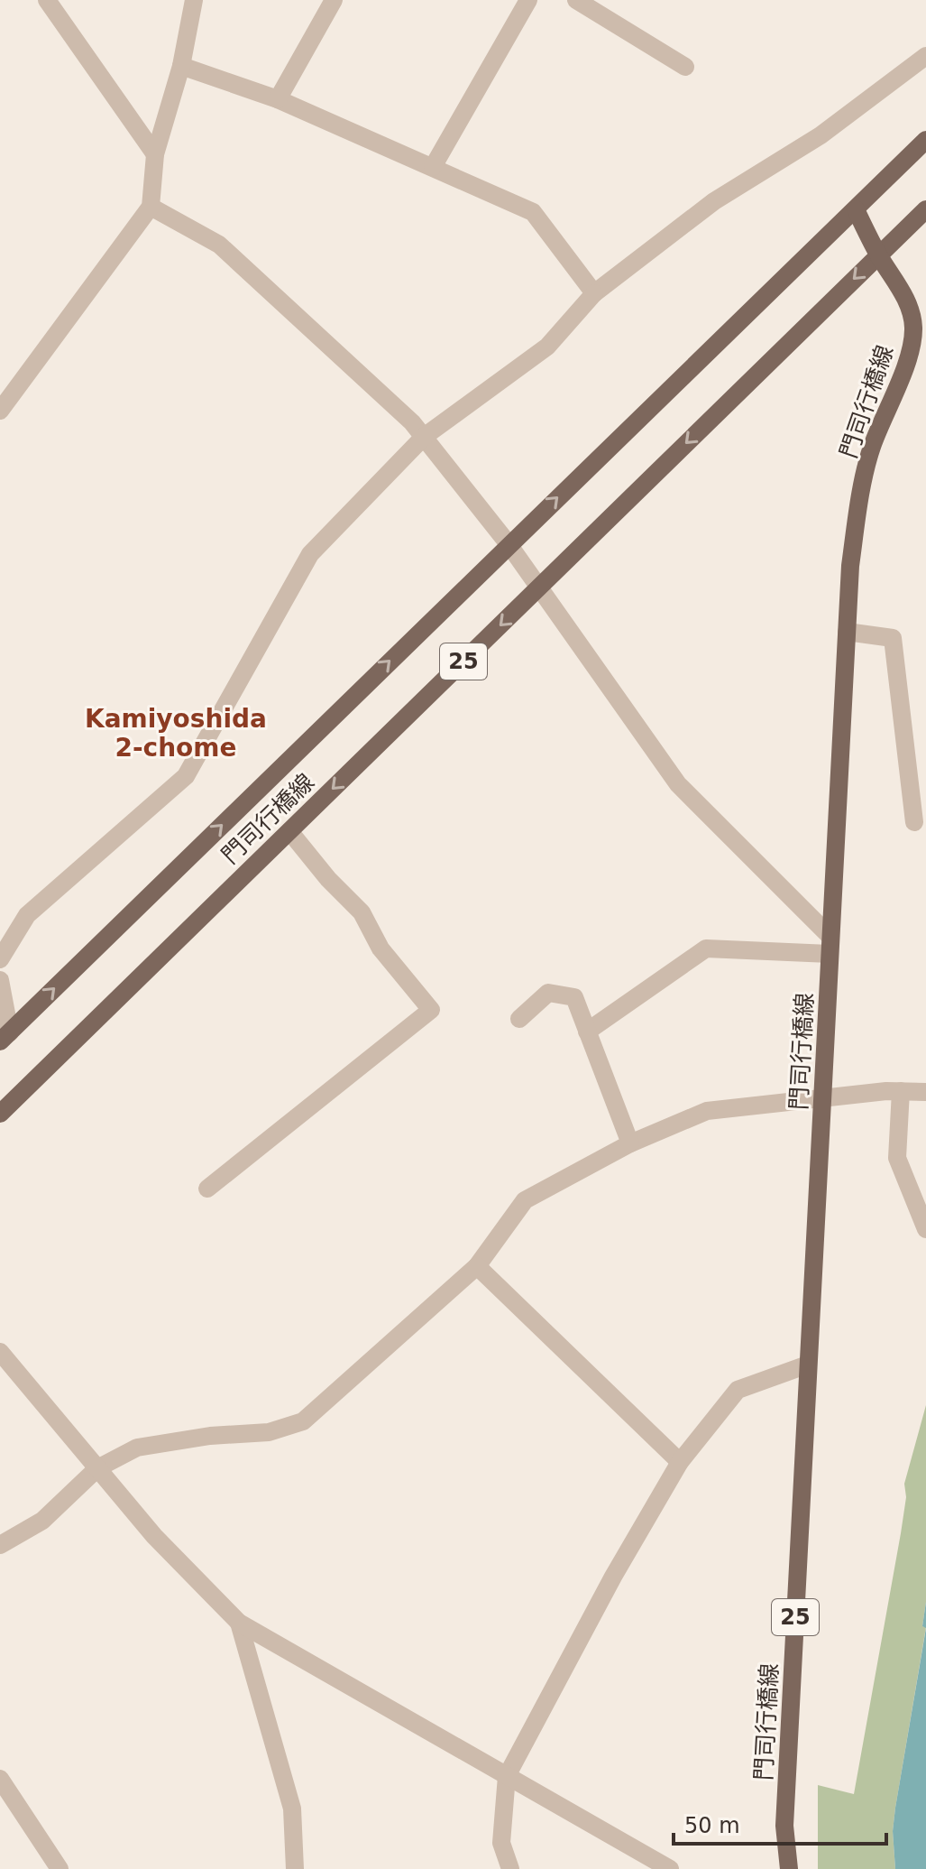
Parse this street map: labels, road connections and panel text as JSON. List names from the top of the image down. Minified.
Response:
{"streets":{"main road":["門司行橋線","25"]},"districts":["Kamiyoshida 2-chome"],"scale_bar":"50 m"}
